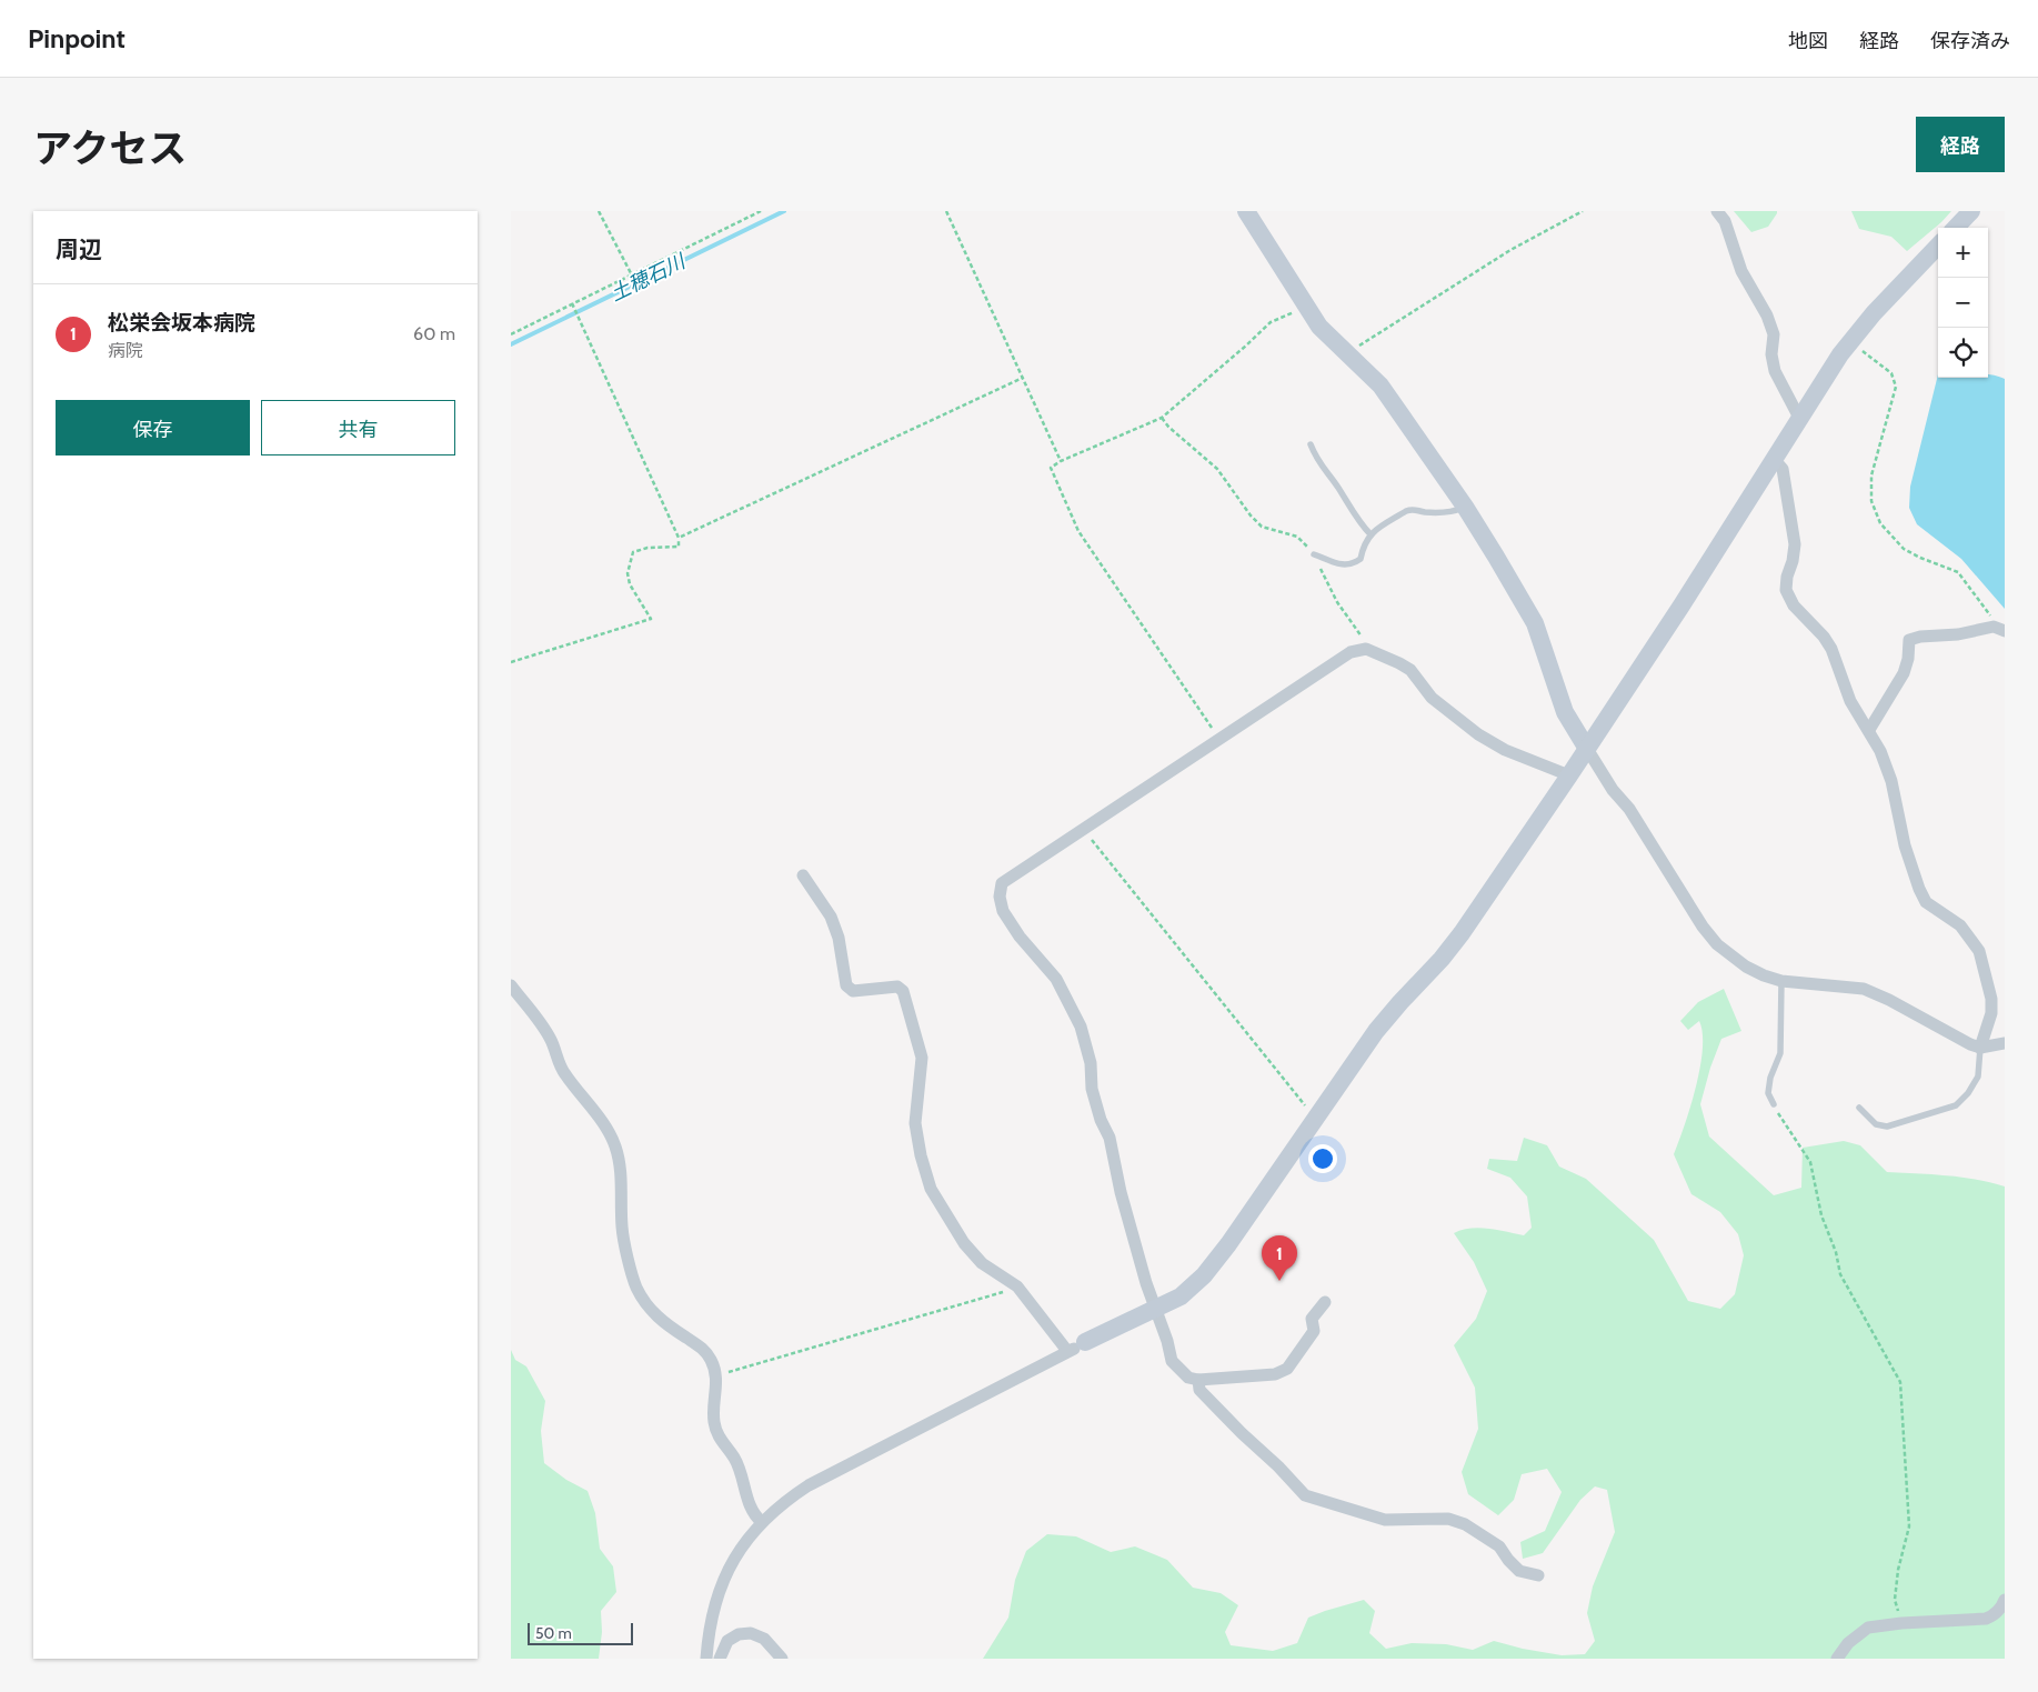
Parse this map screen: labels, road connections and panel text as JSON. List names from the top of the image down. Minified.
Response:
{"water":["土穂石川"],"scale_bar":"50 m","page":{"header":"Pinpoint","nav":["地図","経路","保存済み"],"title":"アクセス","buttons":["経路",["保存","共有"]],"heading":"周辺","map_buttons":["+","−"],"list":[{"mark":"1","name":"松栄会坂本病院","note":"病院","value":"60 m"}],"pins":"1","scale":"50 m"}}
